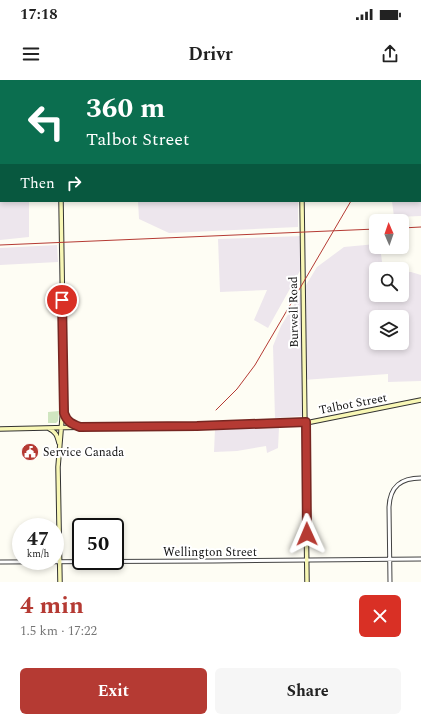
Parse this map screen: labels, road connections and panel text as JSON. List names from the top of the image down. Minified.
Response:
{"streets":{"main road":["Burwell Road","Talbot Street"],"street":["Wellington Street"]},"crossings":[["Burwell Road","Talbot Street"],["Burwell Road","Wellington Street"]],"places":{"public building":["Service Canada"]},"north":"top","page":{"status":"17:18","header":"Drivr","turn":["360 m","Talbot Street"],"then":"Then","speed":"47 km/h","limit":"50","heading":["4 min","1.5 km · 17:22"],"buttons":["Exit","Share"]}}
